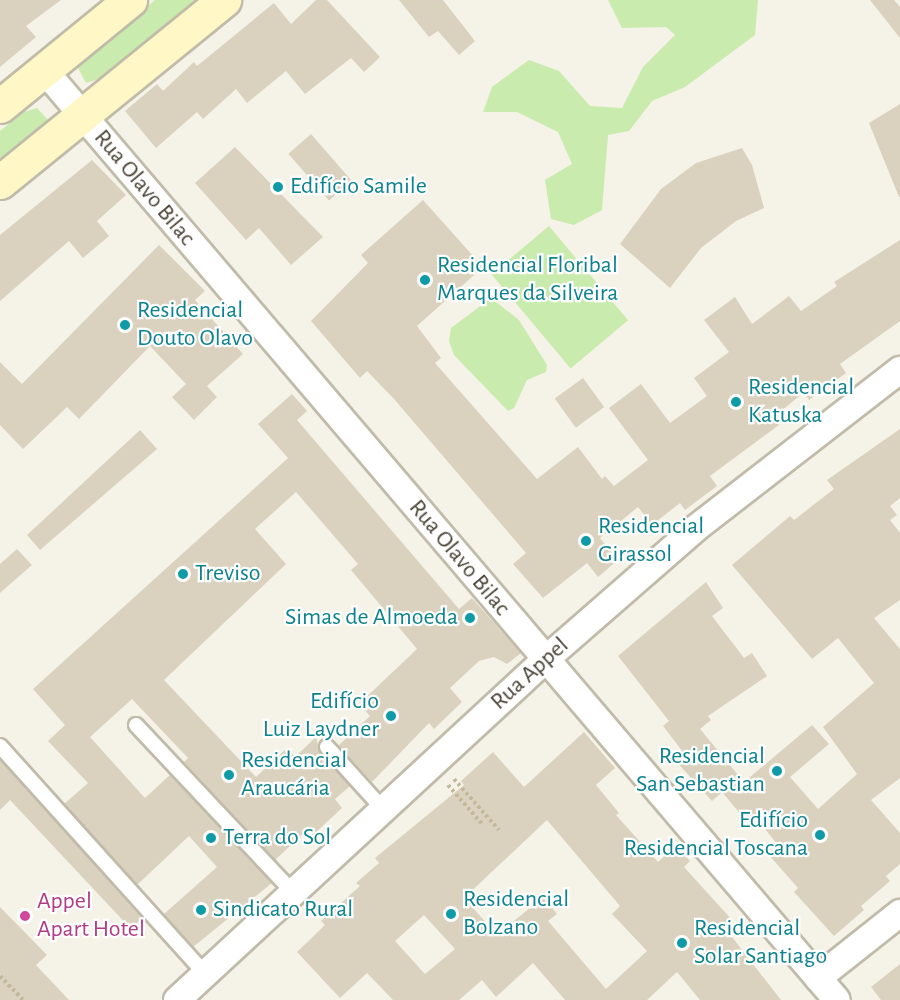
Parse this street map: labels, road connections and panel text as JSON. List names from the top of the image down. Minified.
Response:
{"streets":{"street":["Rua Olavo Bilac","Rua Appel"]},"crossings":[["Rua Olavo Bilac","Rua Appel"]],"places":["Edifício Samile","Residencial Floribal Marques da Silveira","Residencial Douto Olavo","Residencial Katuska","Residencial Girassol","Treviso","Simas de Almoeda","Edifício Luiz Laydner","Residencial San Sebastian","Residencial Araucária","Edifício Residencial Toscana","Terra do Sol","Sindicato Rural","Residencial Bolzano","Appel Apart Hotel","Residencial Solar Santiago"]}
